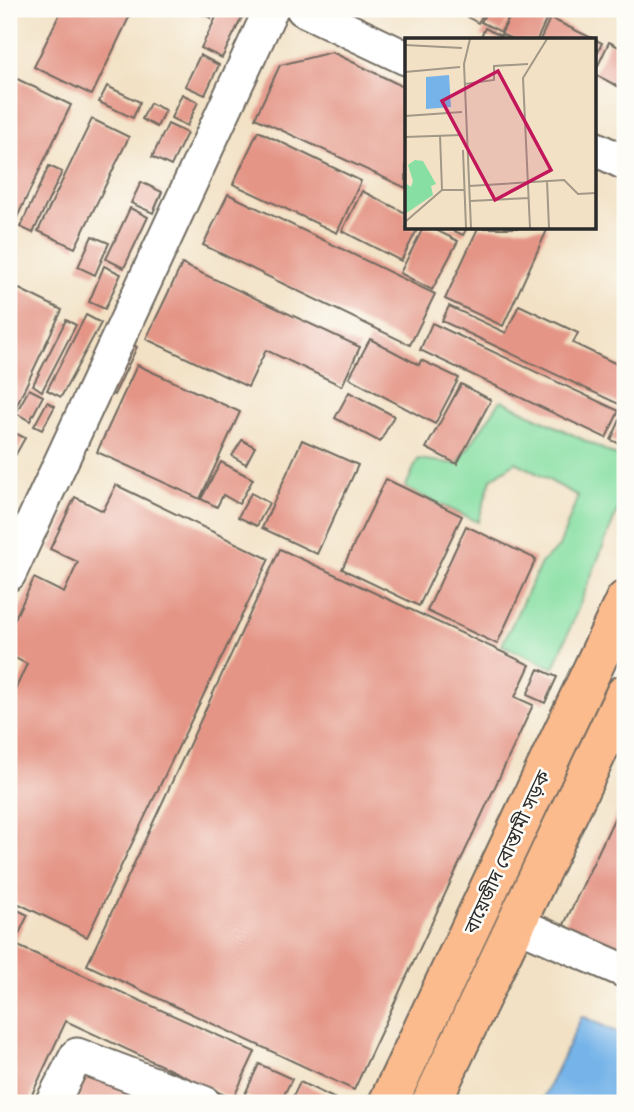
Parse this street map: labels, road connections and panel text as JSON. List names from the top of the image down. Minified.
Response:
{"streets":{"main road":["বায়েজীদ বোস্তামী সড়ক"]}}
